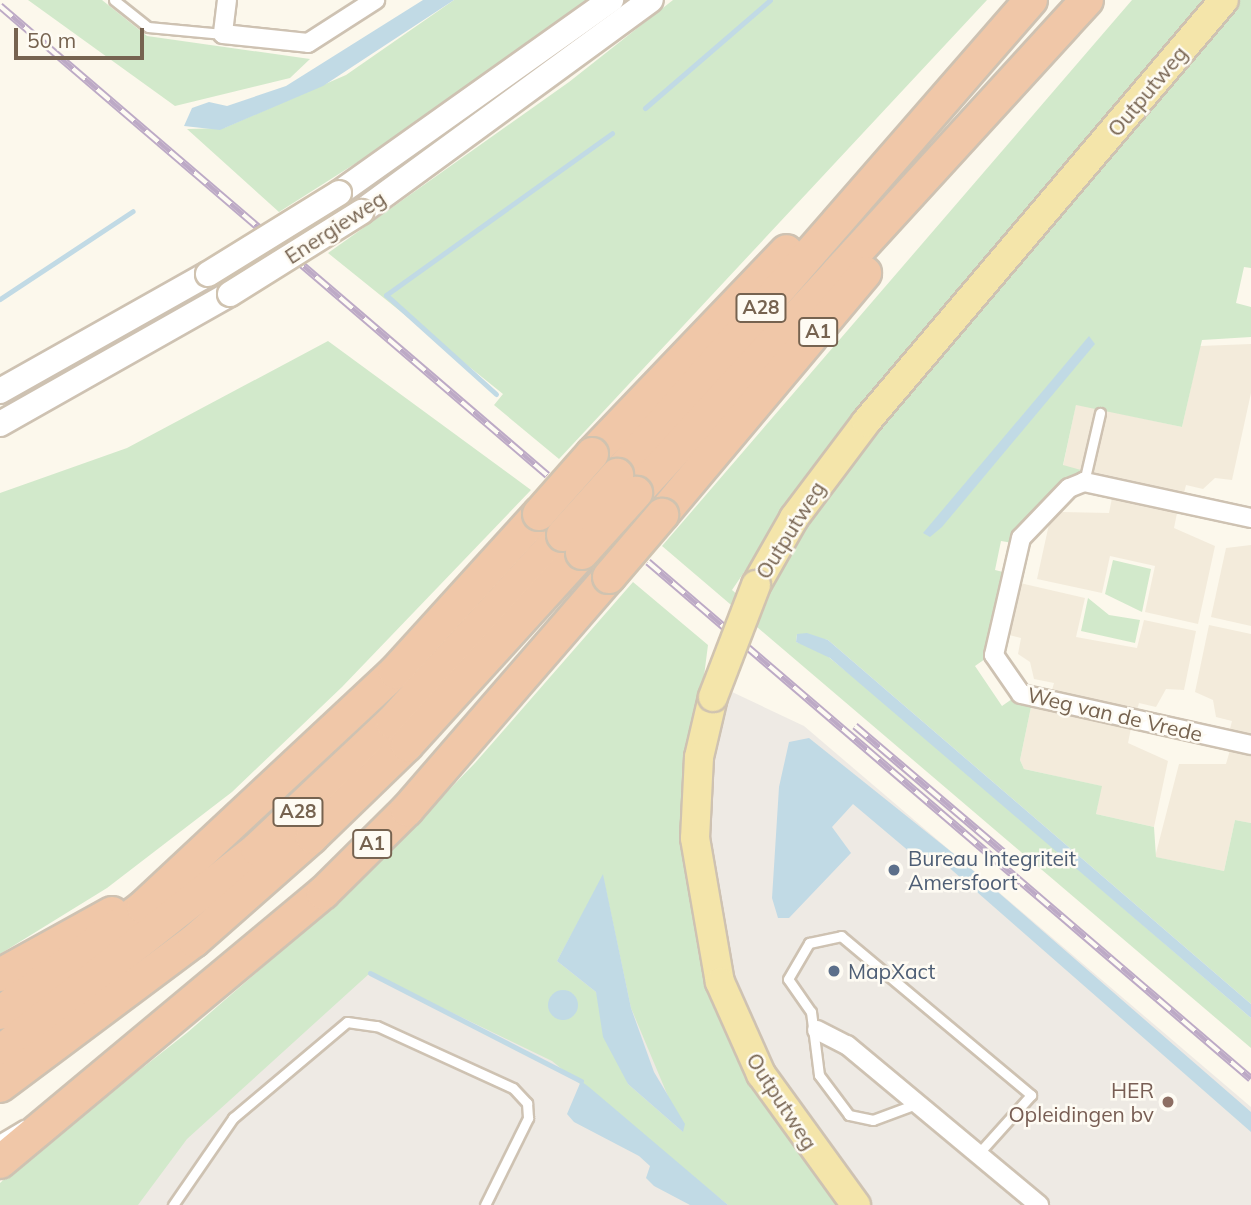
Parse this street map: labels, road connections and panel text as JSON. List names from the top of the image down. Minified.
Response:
{"streets":{"highway":["A28","A1"],"main road":["Outputweg","Energieweg"],"street":["Weg van de Vrede"]},"crossings":[["A28","A1"]],"places":["Bureau Integriteit Amersfoort","MapXact","HER Opleidingen bv"],"scale_bar":"50 m"}
